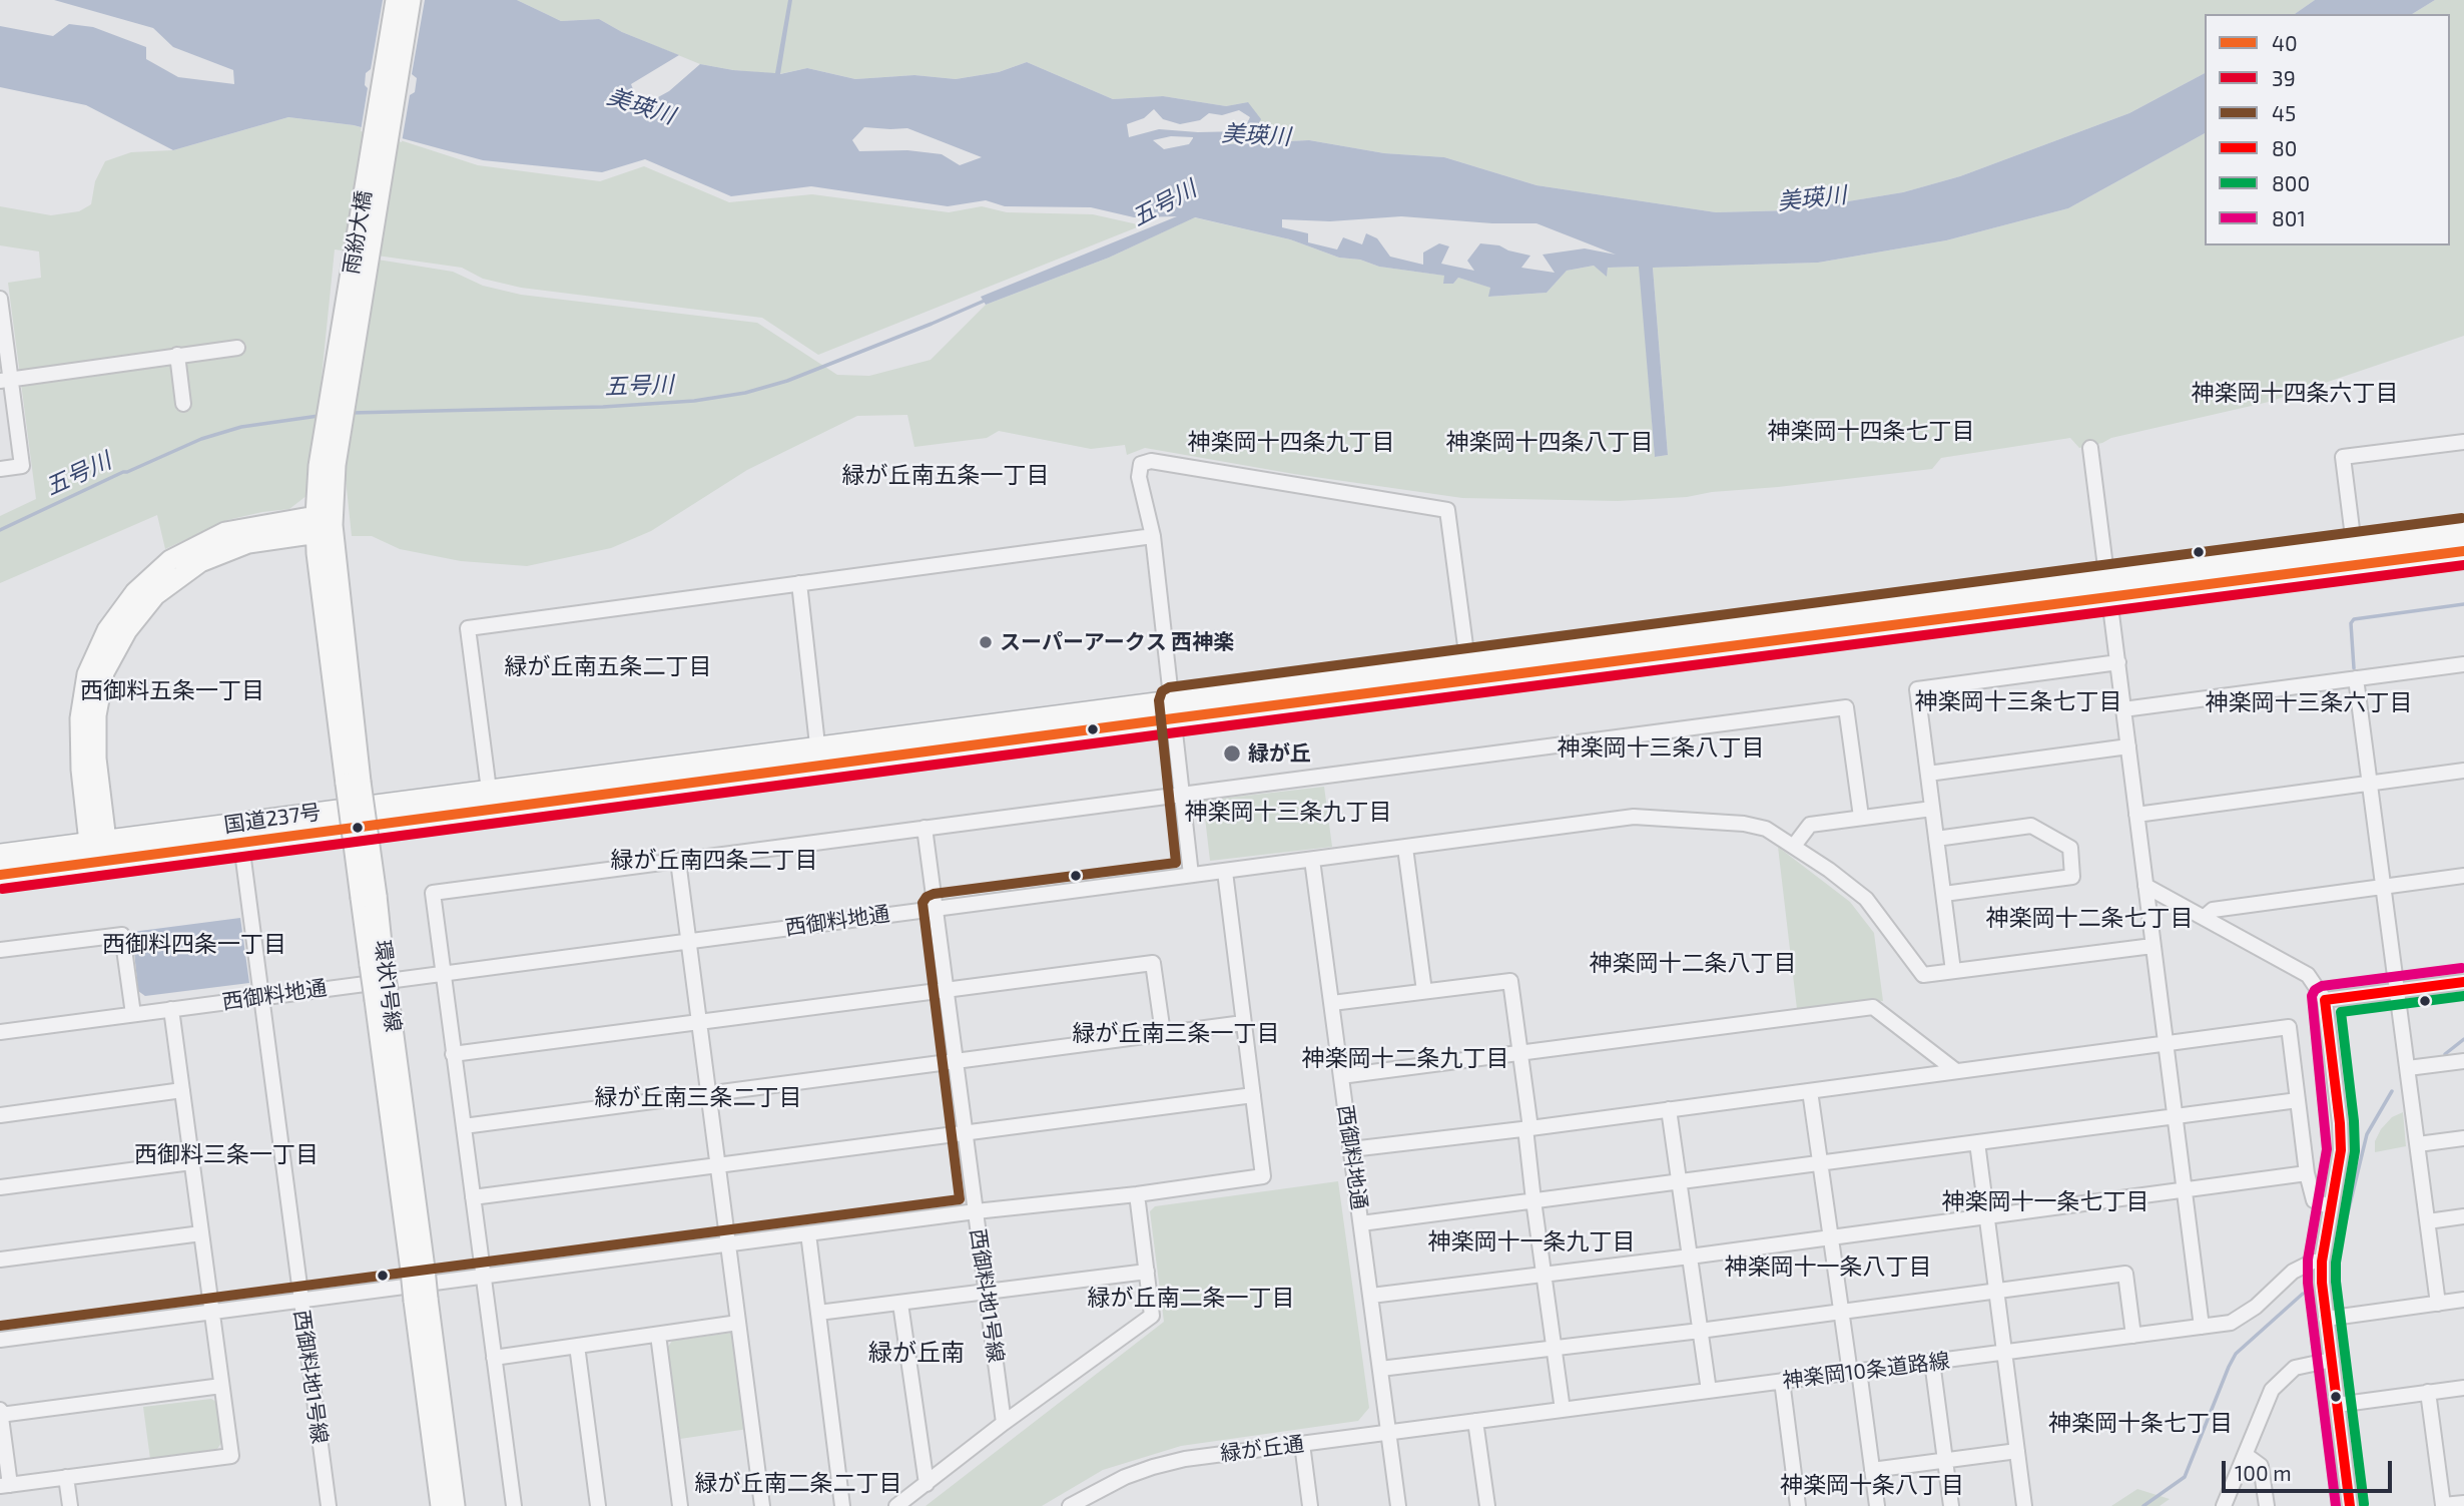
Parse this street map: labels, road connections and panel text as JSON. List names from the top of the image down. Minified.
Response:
{"streets":{"highway":["国道237号"],"main road":["雨紛大橋","環状1号線"],"street":["西御料地通","西御料地1号線","神楽岡10条道路線","緑が丘通"]},"crossings":[["雨紛大橋","環状1号線"],["国道237号","西御料地1号線"],["西御料地通","西御料地1号線"],["西御料地通","神楽岡10条道路線"],["西御料地通","緑が丘通"],["神楽岡10条道路線","緑が丘通"]],"districts":["神楽岡十四条六丁目","神楽岡十四条七丁目","神楽岡十四条九丁目","神楽岡十四条八丁目","緑が丘南五条一丁目","緑が丘南五条二丁目","西御料五条一丁目","神楽岡十三条七丁目","神楽岡十三条六丁目","神楽岡十三条八丁目","神楽岡十三条九丁目","緑が丘南四条二丁目","神楽岡十二条七丁目","西御料四条一丁目","神楽岡十二条八丁目","緑が丘南三条一丁目","神楽岡十二条九丁目","緑が丘南三条二丁目","西御料三条一丁目","神楽岡十一条七丁目","神楽岡十一条九丁目","神楽岡十一条八丁目","緑が丘南二条一丁目","緑が丘南","神楽岡十条七丁目","緑が丘南二条二丁目","神楽岡十条八丁目"],"water":["美瑛川","五号川"],"places":["スーパーアークス 西神楽","緑が丘"],"lines":["transit line 45","transit line 40","transit line 39","transit line 801","transit line 80","transit line 800"],"legend":["40","39","45","80","800","801"],"scale_bar":"100 m"}
